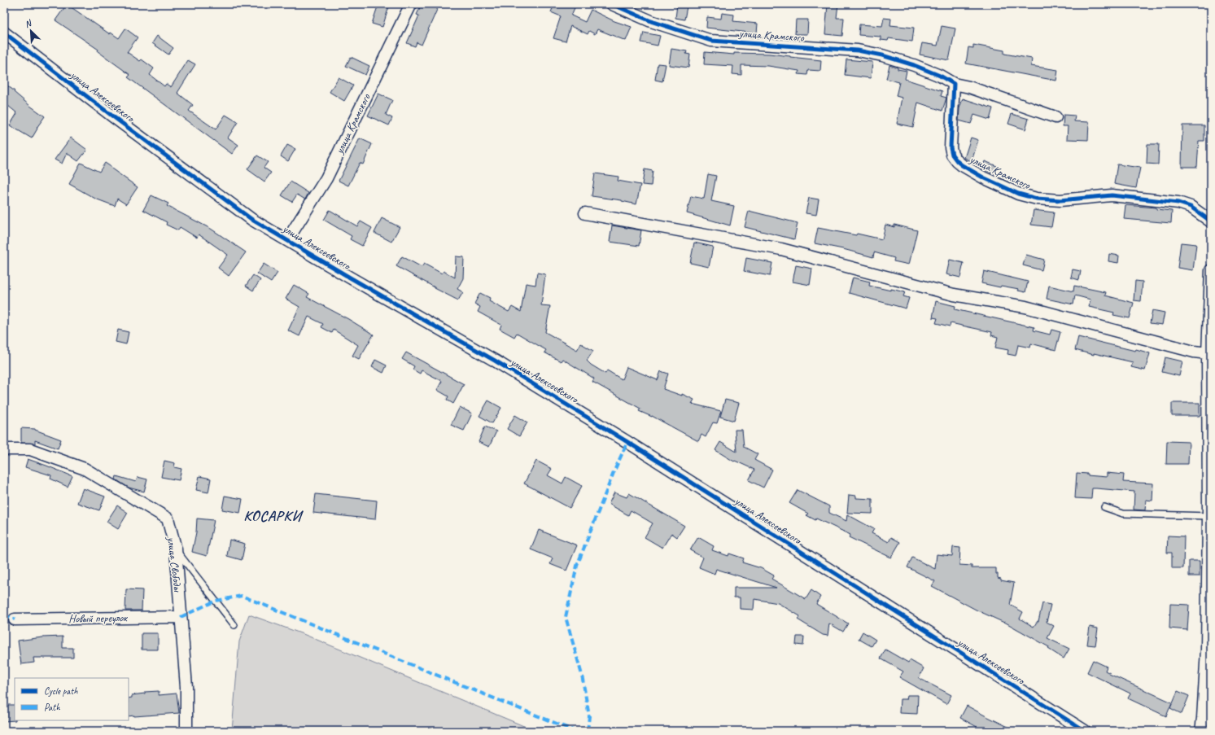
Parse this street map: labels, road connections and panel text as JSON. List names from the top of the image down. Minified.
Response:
{"streets":{"street":["улица Крамского","улица Алексеевского","улица Свободы","Новый переулок"]},"crossings":[["улица Крамского","улица Алексеевского"],["улица Свободы","Новый переулок"]],"districts":["КОСАРКИ"],"legend":["Cycle path","Path"],"north":"top left"}
